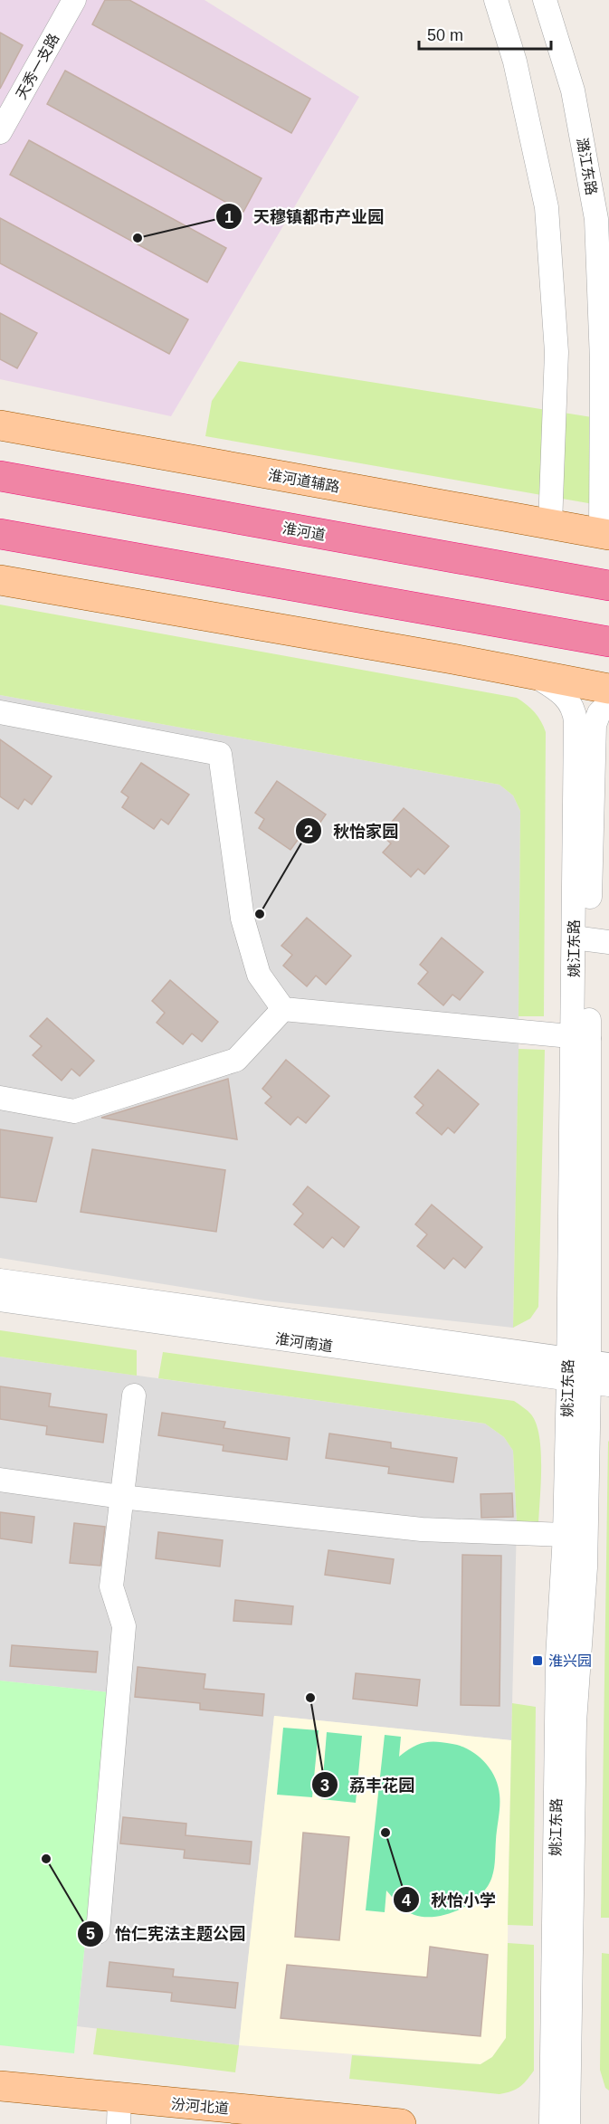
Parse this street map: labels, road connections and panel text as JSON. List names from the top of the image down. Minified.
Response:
{"streets":{"highway":["淮河道"],"main road":["淮河道辅路","汾河北道"],"street":["天秀一支路","潞江东路","姚江东路","淮河南道"]},"crossings":[["潞江东路","淮河道辅路"],["姚江东路","淮河南道"]],"places":{"other":["天穆镇都市产业园","秋怡家园","荔丰花园","秋怡小学","怡仁宪法主题公园"],"transit":["淮兴园"]},"scale_bar":"50 m"}
